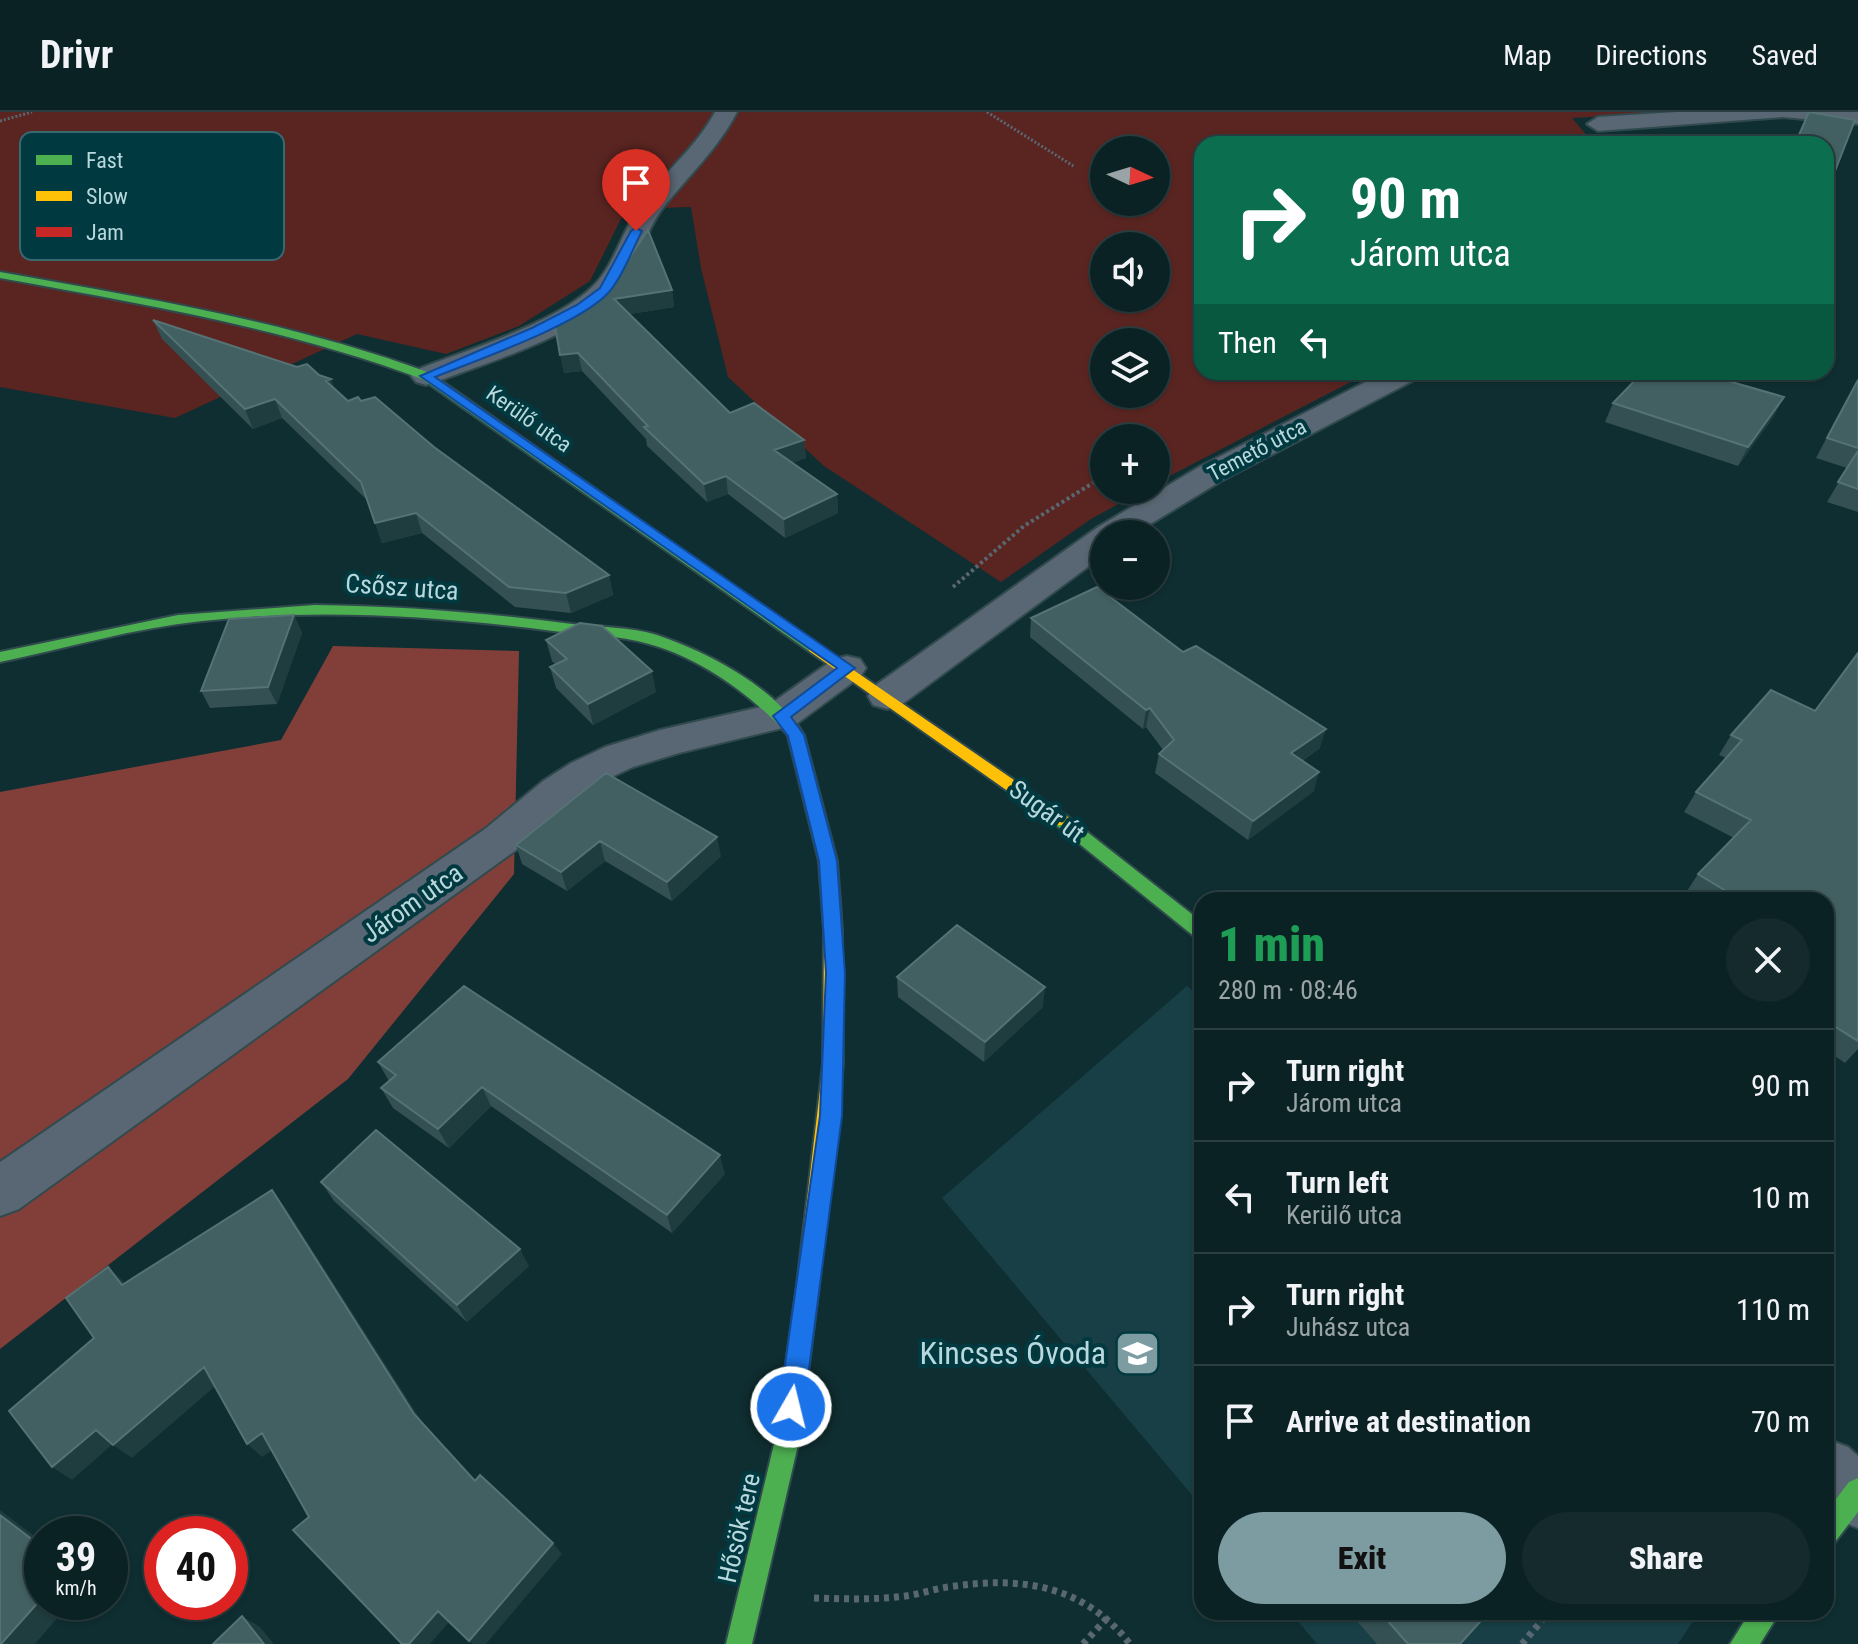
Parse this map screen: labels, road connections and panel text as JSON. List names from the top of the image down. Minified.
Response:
{"streets":{"street":["Kerülő utca","Temető utca","Csősz utca","Sugár út","Járom utca","Hősök tere"]},"crossings":[["Kerülő utca","Sugár út"],["Kerülő utca","Járom utca"],["Csősz utca","Járom utca"],["Csősz utca","Hősök tere"],["Járom utca","Hősök tere"]],"places":{"school or university":["Kincses Óvoda"]},"legend":["Fast","Slow","Jam"],"north":"right","page":{"header":"Drivr","nav":["Map","Directions","Saved"],"map_buttons":["+","−"],"turn":["90 m","Járom utca"],"then":"Then","heading":["1 min","280 m · 08:46"],"list":[{"name":"Turn right","note":"Járom utca","value":"90 m"},{"name":"Turn left","note":"Kerülő utca","value":"10 m"},{"name":"Turn right","note":"Juhász utca","value":"110 m"},{"name":"Arrive at destination","value":"70 m"}],"buttons":["Exit","Share"],"speed":"39 km/h","limit":"40"}}
